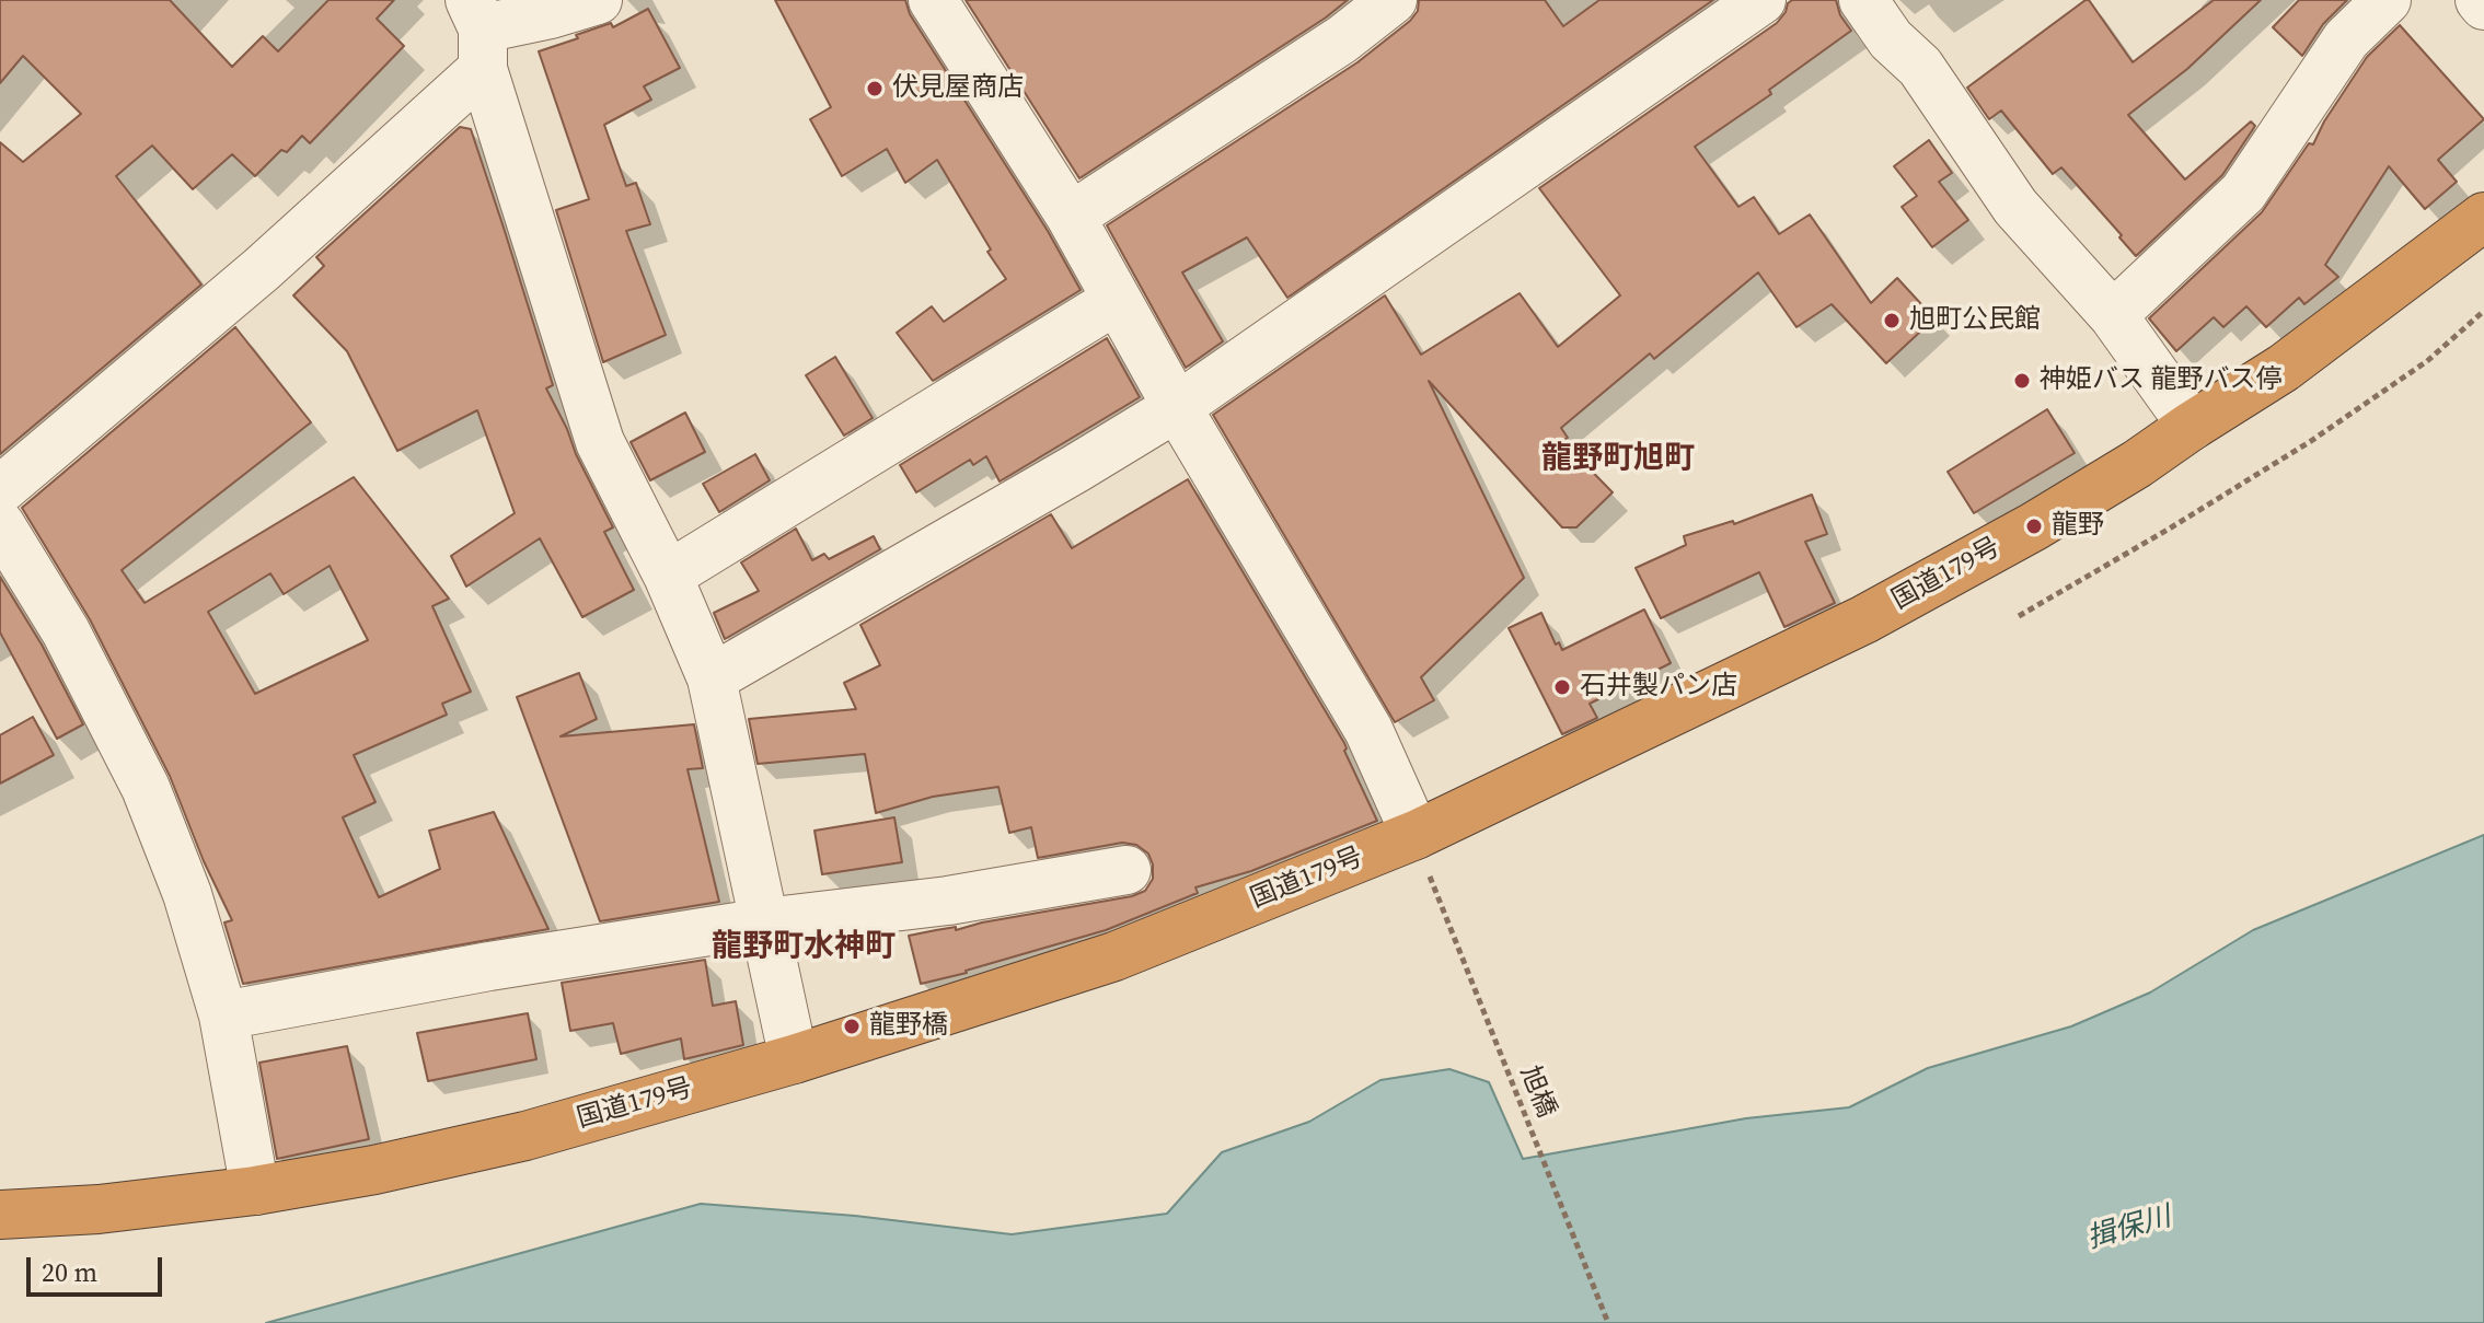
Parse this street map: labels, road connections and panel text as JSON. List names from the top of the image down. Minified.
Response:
{"streets":{"highway":["国道179号"],"path":["旭橋"]},"crossings":[["国道179号","旭橋"]],"districts":["龍野町旭町","龍野町水神町"],"water":["揖保川"],"places":["伏見屋商店","旭町公民館","神姫バス 龍野バス停","龍野","石井製パン店","龍野橋"],"scale_bar":"20 m"}
